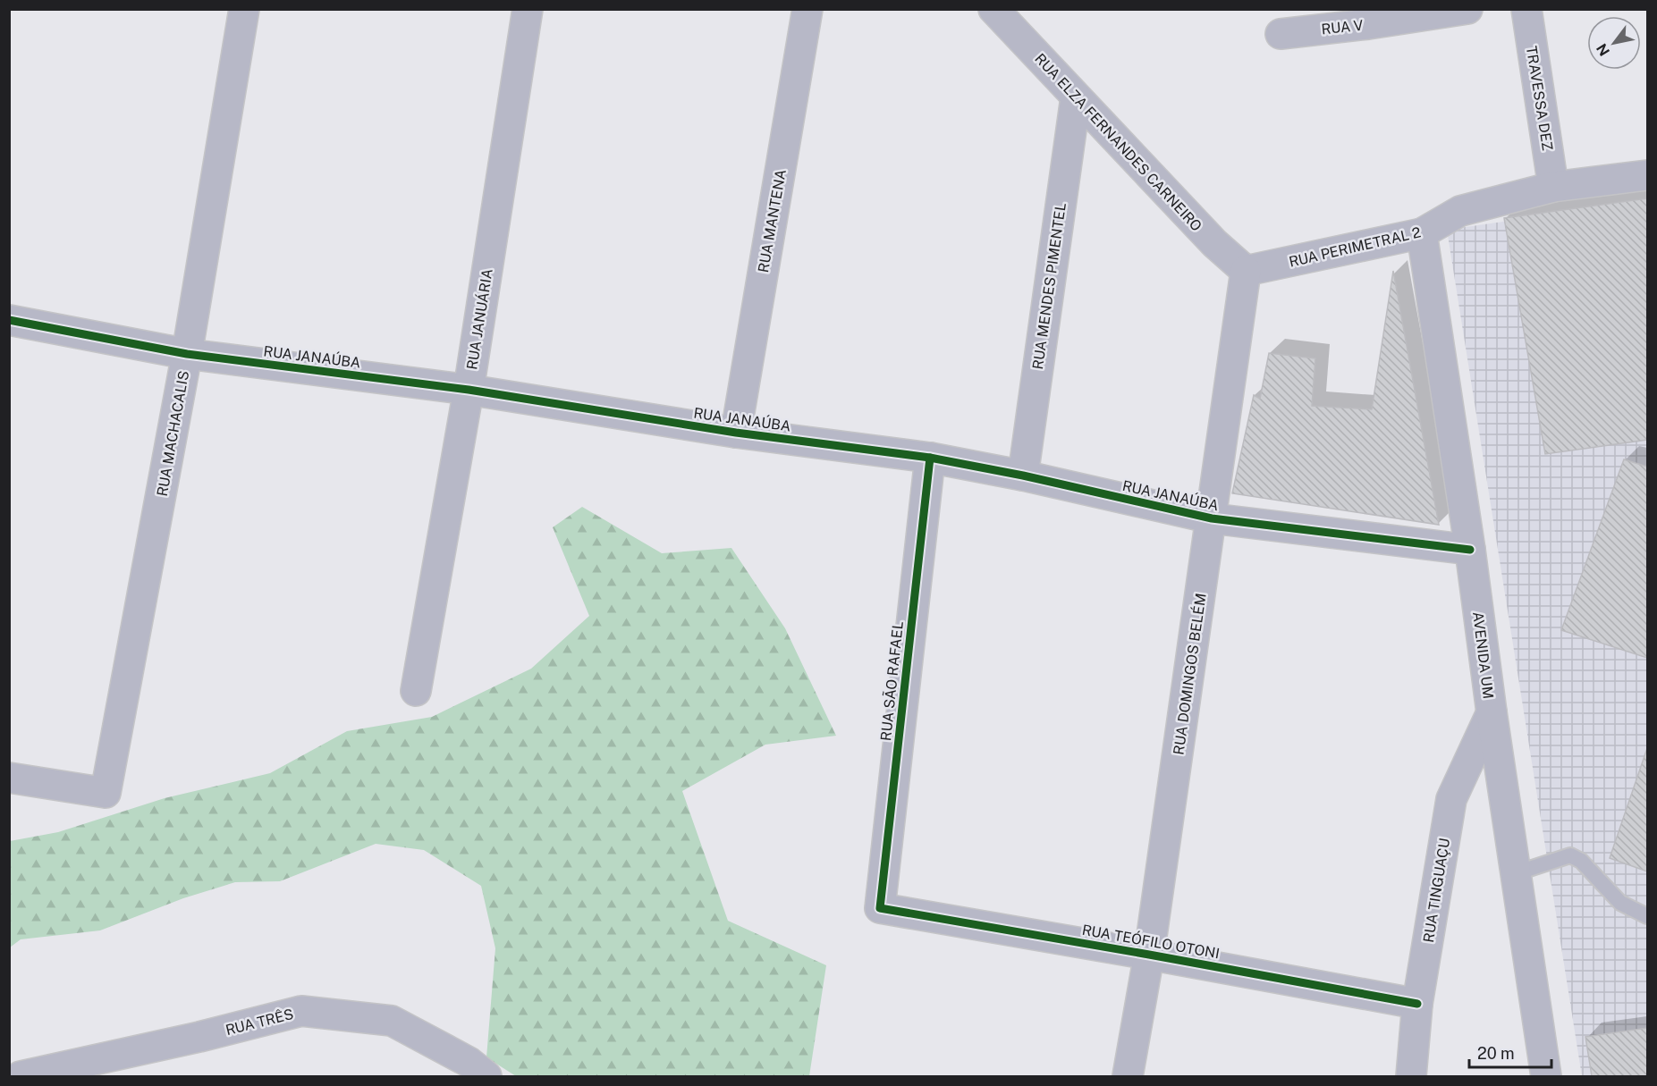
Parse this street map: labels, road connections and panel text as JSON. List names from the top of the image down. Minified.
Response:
{"streets":{"street":["RUA V","TRAVESSA DEZ","RUA ELZA FERNANDES CARNEIRO","RUA MANTENA","RUA PERIMETRAL 2","RUA MENDES PIMENTEL","RUA JANUÁRIA","RUA JANAÚBA","RUA MACHACALIS","AVENIDA UM","RUA DOMINGOS BELÉM","RUA SÃO RAFAEL","RUA TINGUAÇU","RUA TEÓFILO OTONI","RUA TRÊS"]},"crossings":[["TRAVESSA DEZ","RUA PERIMETRAL 2"],["RUA ELZA FERNANDES CARNEIRO","RUA PERIMETRAL 2"],["RUA ELZA FERNANDES CARNEIRO","RUA MENDES PIMENTEL"],["RUA ELZA FERNANDES CARNEIRO","RUA DOMINGOS BELÉM"],["RUA MANTENA","RUA JANAÚBA"],["RUA PERIMETRAL 2","AVENIDA UM"],["RUA PERIMETRAL 2","RUA DOMINGOS BELÉM"],["RUA MENDES PIMENTEL","RUA JANAÚBA"],["RUA JANUÁRIA","RUA JANAÚBA"],["RUA JANAÚBA","RUA MACHACALIS"],["RUA JANAÚBA","AVENIDA UM"],["RUA JANAÚBA","RUA DOMINGOS BELÉM"],["RUA JANAÚBA","RUA SÃO RAFAEL"],["AVENIDA UM","RUA TINGUAÇU"],["RUA DOMINGOS BELÉM","RUA TEÓFILO OTONI"],["RUA SÃO RAFAEL","RUA TEÓFILO OTONI"],["RUA TINGUAÇU","RUA TEÓFILO OTONI"]],"scale_bar":"20 m","north":"bottom left"}
